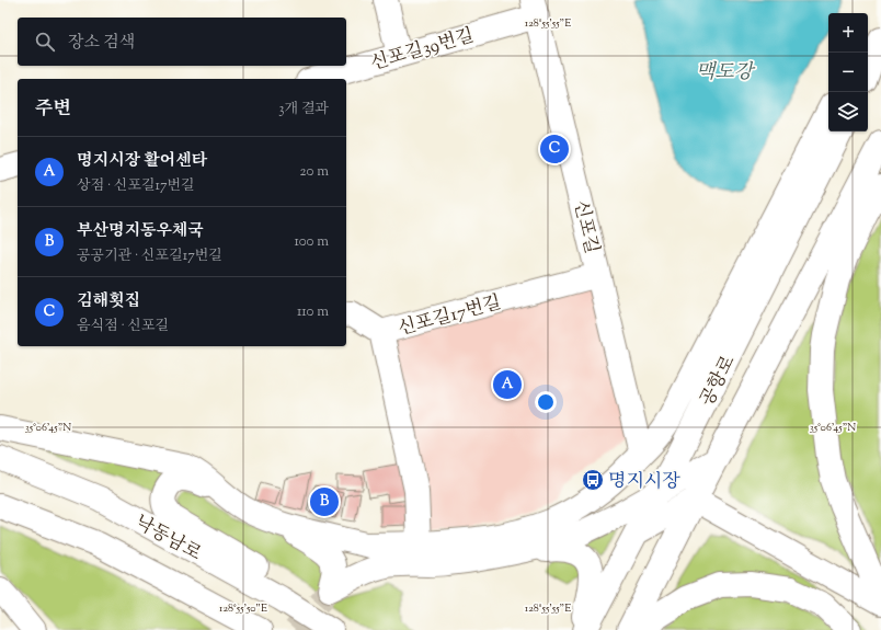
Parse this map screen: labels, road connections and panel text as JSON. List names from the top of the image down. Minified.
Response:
{"streets":{"main road":["신포길39번길","신포길","신포길17번길","공항로","낙동남로"]},"crossings":[["신포길39번길","신포길"],["신포길","신포길17번길"]],"water":["맥도강"],"places":{"bus stop":["명지시장"]},"page":{"map_buttons":["+","−"],"search":"장소 검색","heading":["주변","3개 결과"],"pins":["C","A","B"],"list":[{"mark":"A","name":"명지시장 활어센타","note":"상점 · 신포길17번길","value":"20 m"},{"mark":"B","name":"부산명지동우체국","note":"공공기관 · 신포길17번길","value":"100 m"},{"mark":"C","name":"김해횟집","note":"음식점 · 신포길","value":"110 m"}]},"coordinates":["128°55'55\"E","35°06'45\"N","128°55'50\"E"]}
